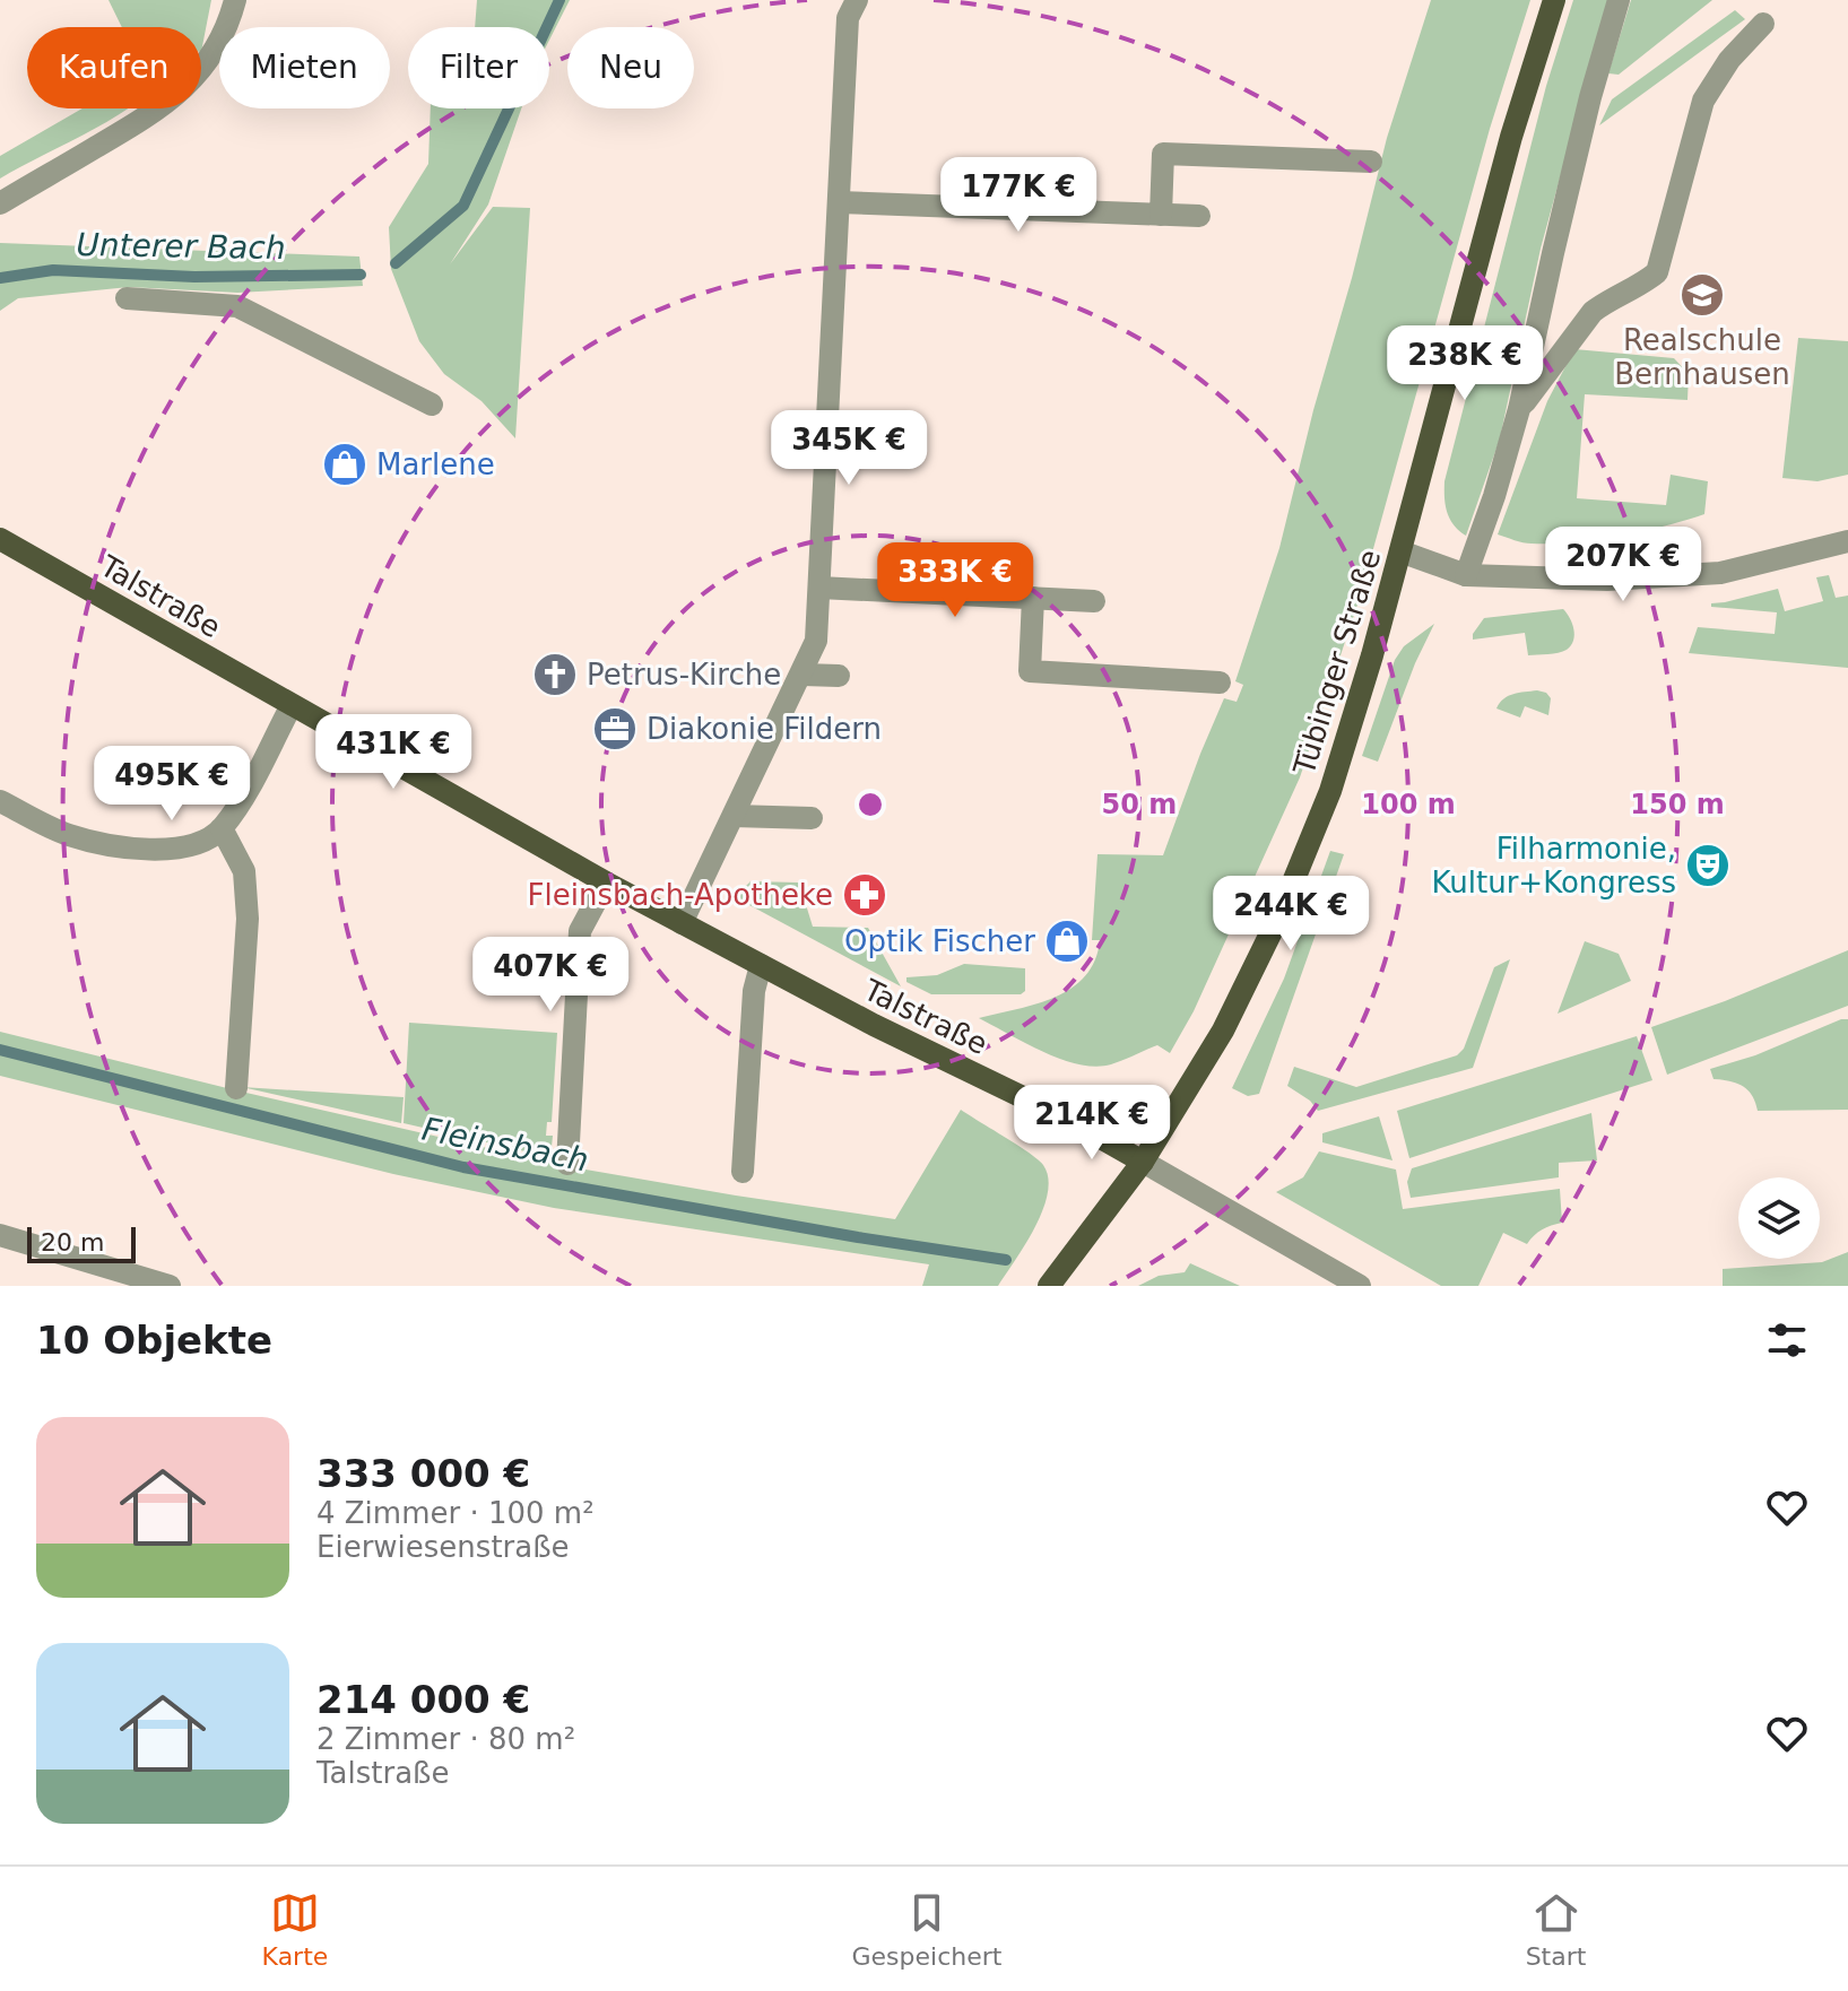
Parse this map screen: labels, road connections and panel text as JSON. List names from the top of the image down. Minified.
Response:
{"streets":{"main road":["Talstraße","Tübinger Straße"]},"crossings":[["Talstraße","Tübinger Straße"]],"water":["Unterer Bach","Fleinsbach"],"places":{"school or university":["Realschule Bernhausen"],"shop":["Marlene","Optik Fischer"],"church":["Petrus-Kirche"],"office":["Diakonie Fildern"],"theatre":["Filharmonie, Kultur+Kongress"],"pharmacy":["Fleinsbach-Apotheke"]},"scale_bar":"20 m","page":{"chip":["Kaufen","Mieten","Filter","Neu"],"price":["177K €","238K €","345K €","207K €","333K €","431K €","495K €","244K €","407K €","214K €"],"scale":"20 m","heading":"10 Objekte","list":[{"name":"333 000 €","note":"4 Zimmer · 100 m² · Eierwiesenstraße"},{"name":"214 000 €","note":"2 Zimmer · 80 m² · Talstraße"}],"tabs":["Karte","Gespeichert","Start"]},"rings":["50 m","100 m","150 m"]}
